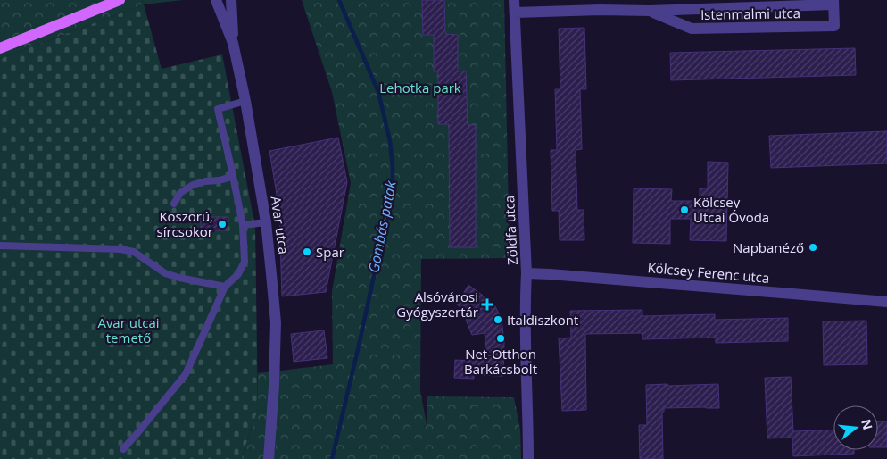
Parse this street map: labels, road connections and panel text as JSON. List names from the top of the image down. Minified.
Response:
{"streets":{"street":["Istenmalmi utca","Avar utca","Zöldfa utca","Kölcsey Ferenc utca"]},"crossings":[["Istenmalmi utca","Zöldfa utca"],["Zöldfa utca","Kölcsey Ferenc utca"]],"water":["Gombás-patak"],"parks":["Lehotka park","Avar utcai temető"],"places":{"other":["Kölcsey Utcai Óvoda","Koszorú, sírcsokor","Napbanéző","Spar","Italdiszkont","Net-Otthon Barkácsbolt"],"health":["Alsóvárosi Gyógyszertár"]},"north":"right"}
